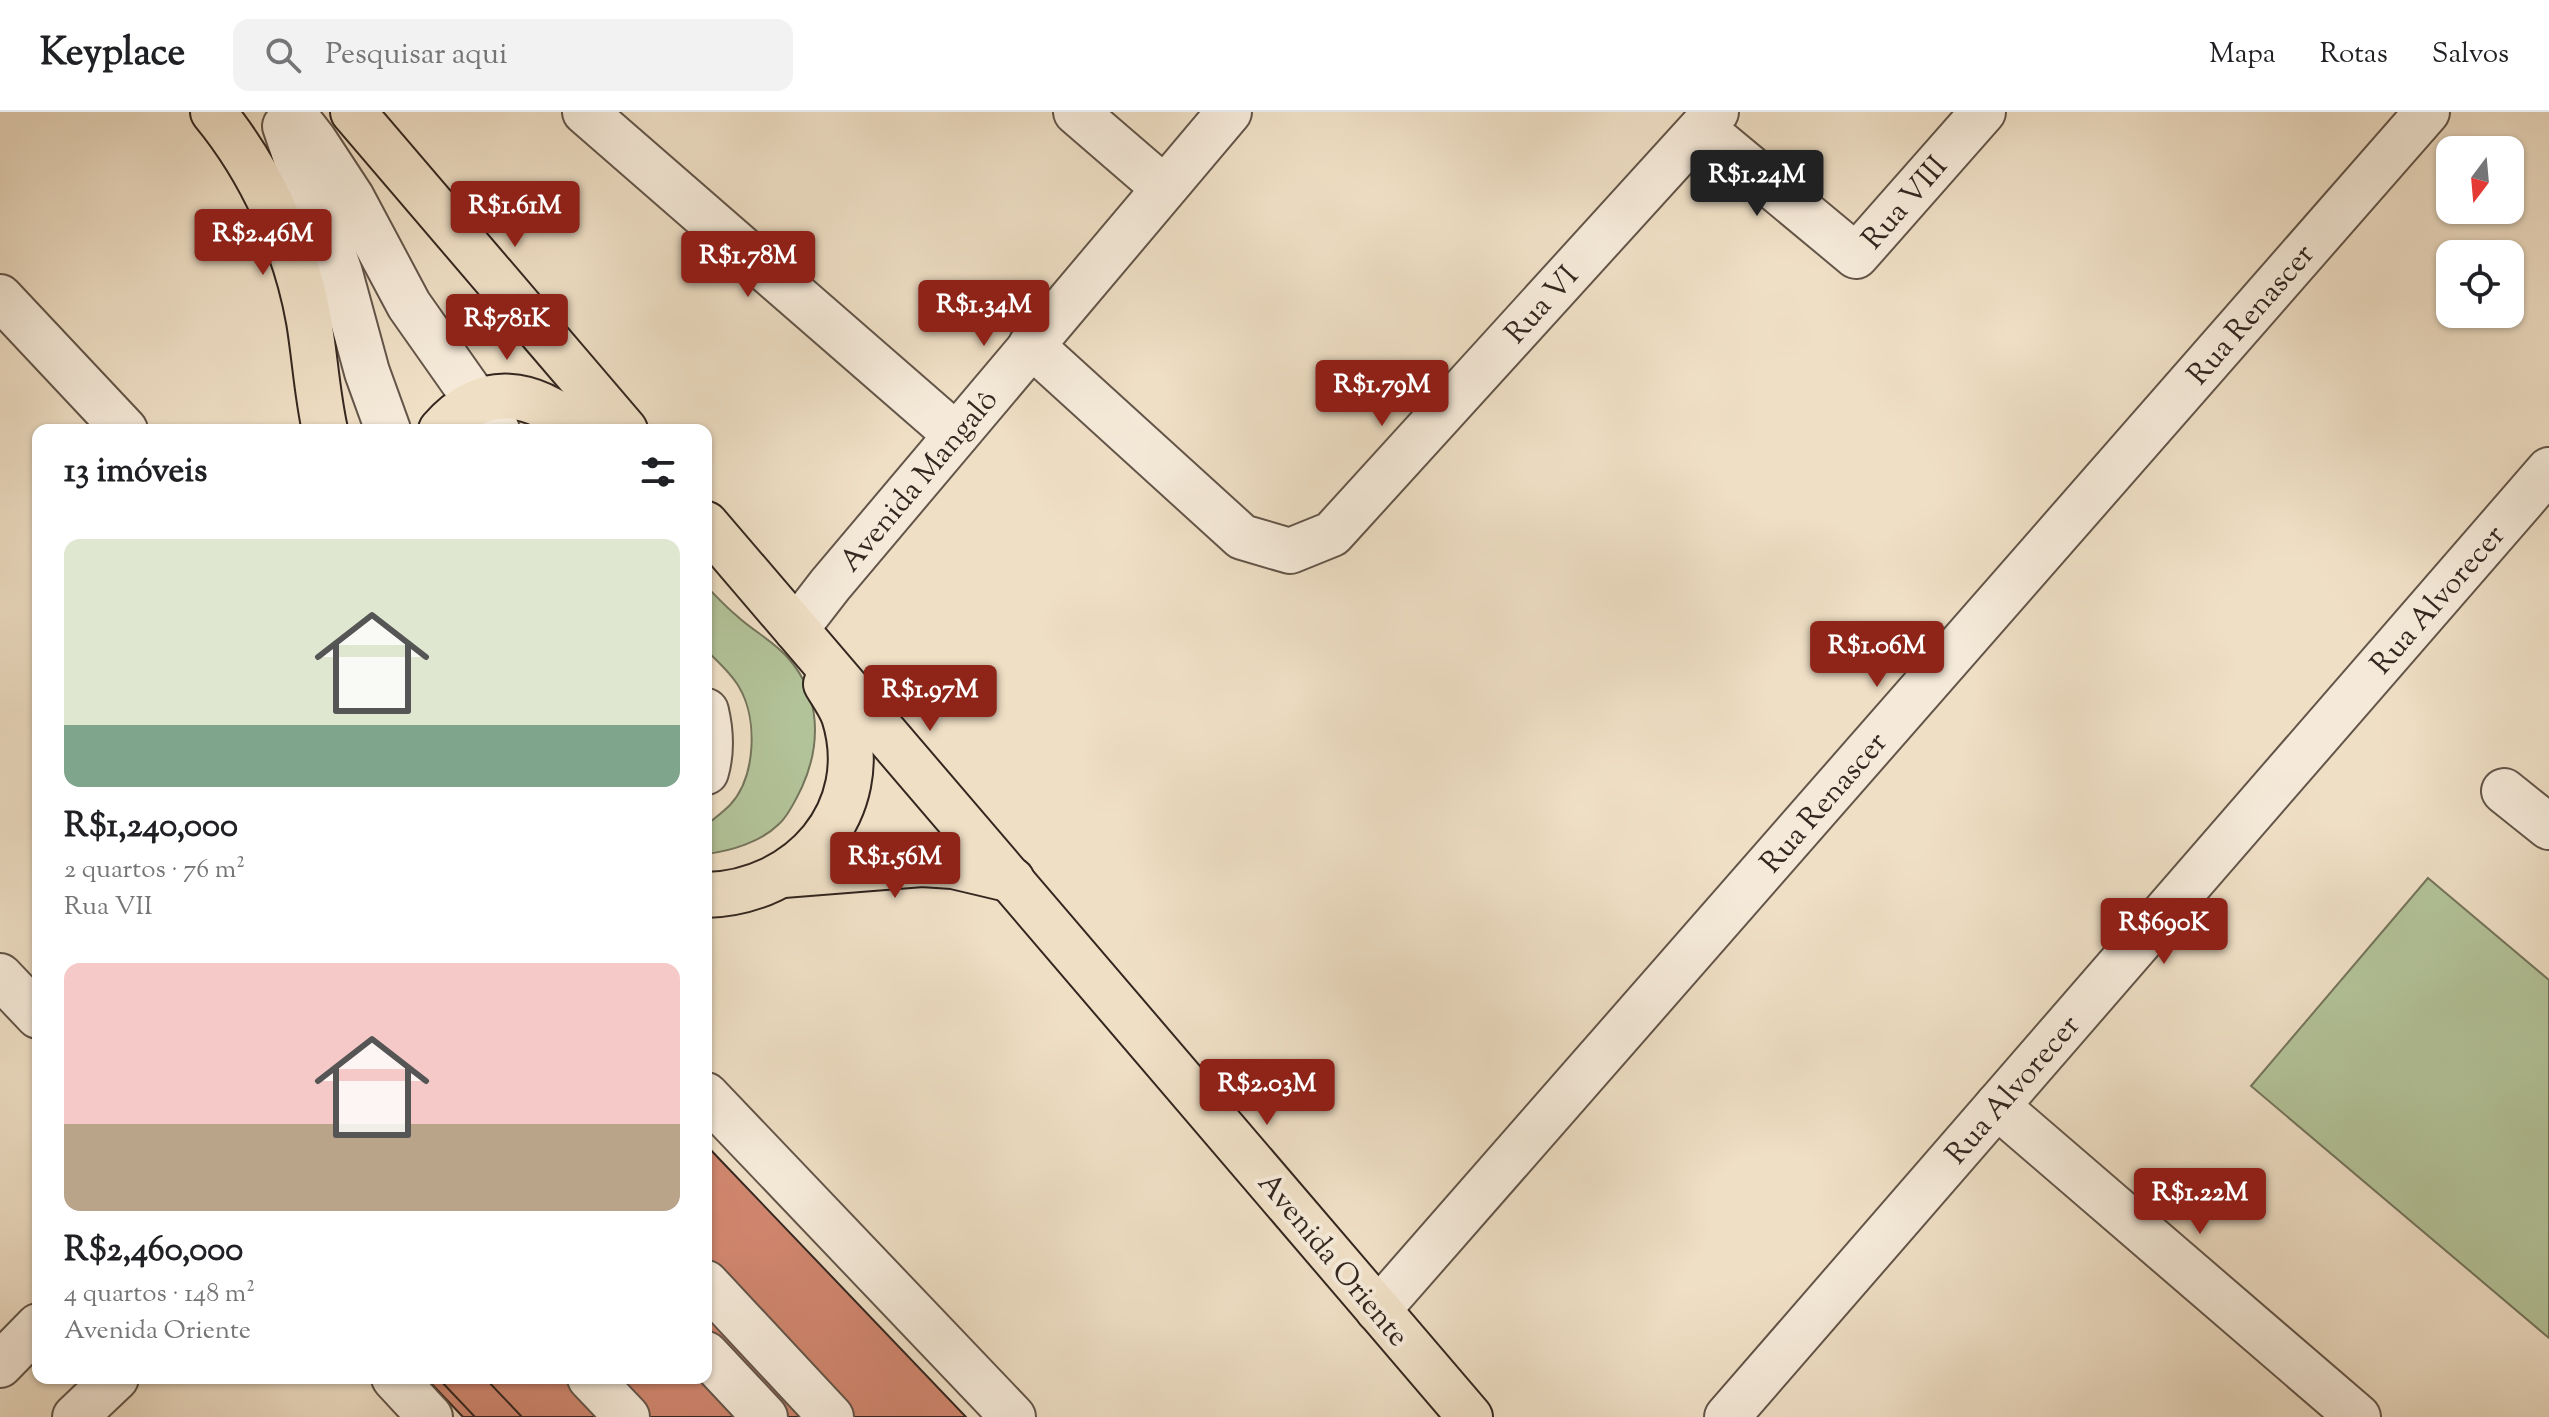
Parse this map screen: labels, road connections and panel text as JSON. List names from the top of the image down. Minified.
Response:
{"streets":{"main road":["Avenida Oriente"],"street":["Rua VIII","Rua VI","Rua Renascer","Avenida Mangalô","Rua Alvorecer"]},"crossings":[["Rua VIII","Rua VI"],["Rua VI","Avenida Mangalô"],["Rua Renascer","Avenida Oriente"],["Avenida Mangalô","Avenida Oriente"]],"north":"bottom","page":{"header":"Keyplace","search":"Pesquisar aqui","nav":["Mapa","Rotas","Salvos"],"price":["R$1.24M","R$1.61M","R$2.46M","R$1.78M","R$1.34M","R$781K","R$1.79M","R$1.06M","R$1.97M","R$1.56M","R$690K","R$2.03M","R$1.22M"],"heading":"13 imóveis","list":[{"name":"R$1,240,000","note":"2 quartos · 76 m² · Rua VII"},{"name":"R$2,460,000","note":"4 quartos · 148 m² · Avenida Oriente"}]}}
